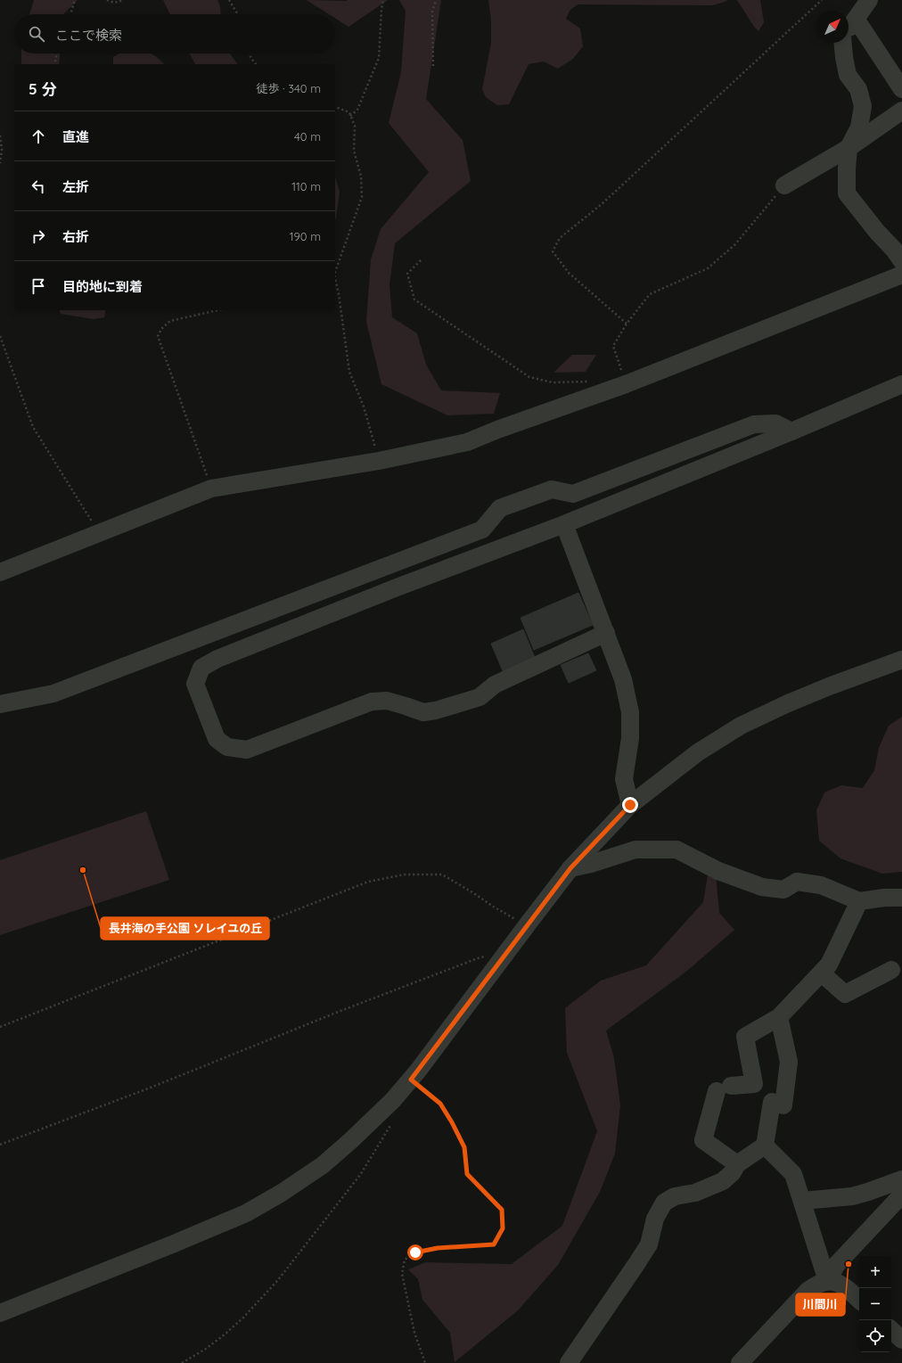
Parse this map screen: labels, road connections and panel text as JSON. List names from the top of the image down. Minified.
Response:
{"places":["長井海の手公園 ソレイユの丘","川間川"],"north":"top right","page":{"search":"ここで検索","heading":["5 分","徒歩 · 340 m"],"list":[["直進","40 m"],["左折","110 m"],["右折","190 m"],"目的地に到着"],"map_buttons":["+","−"]}}
